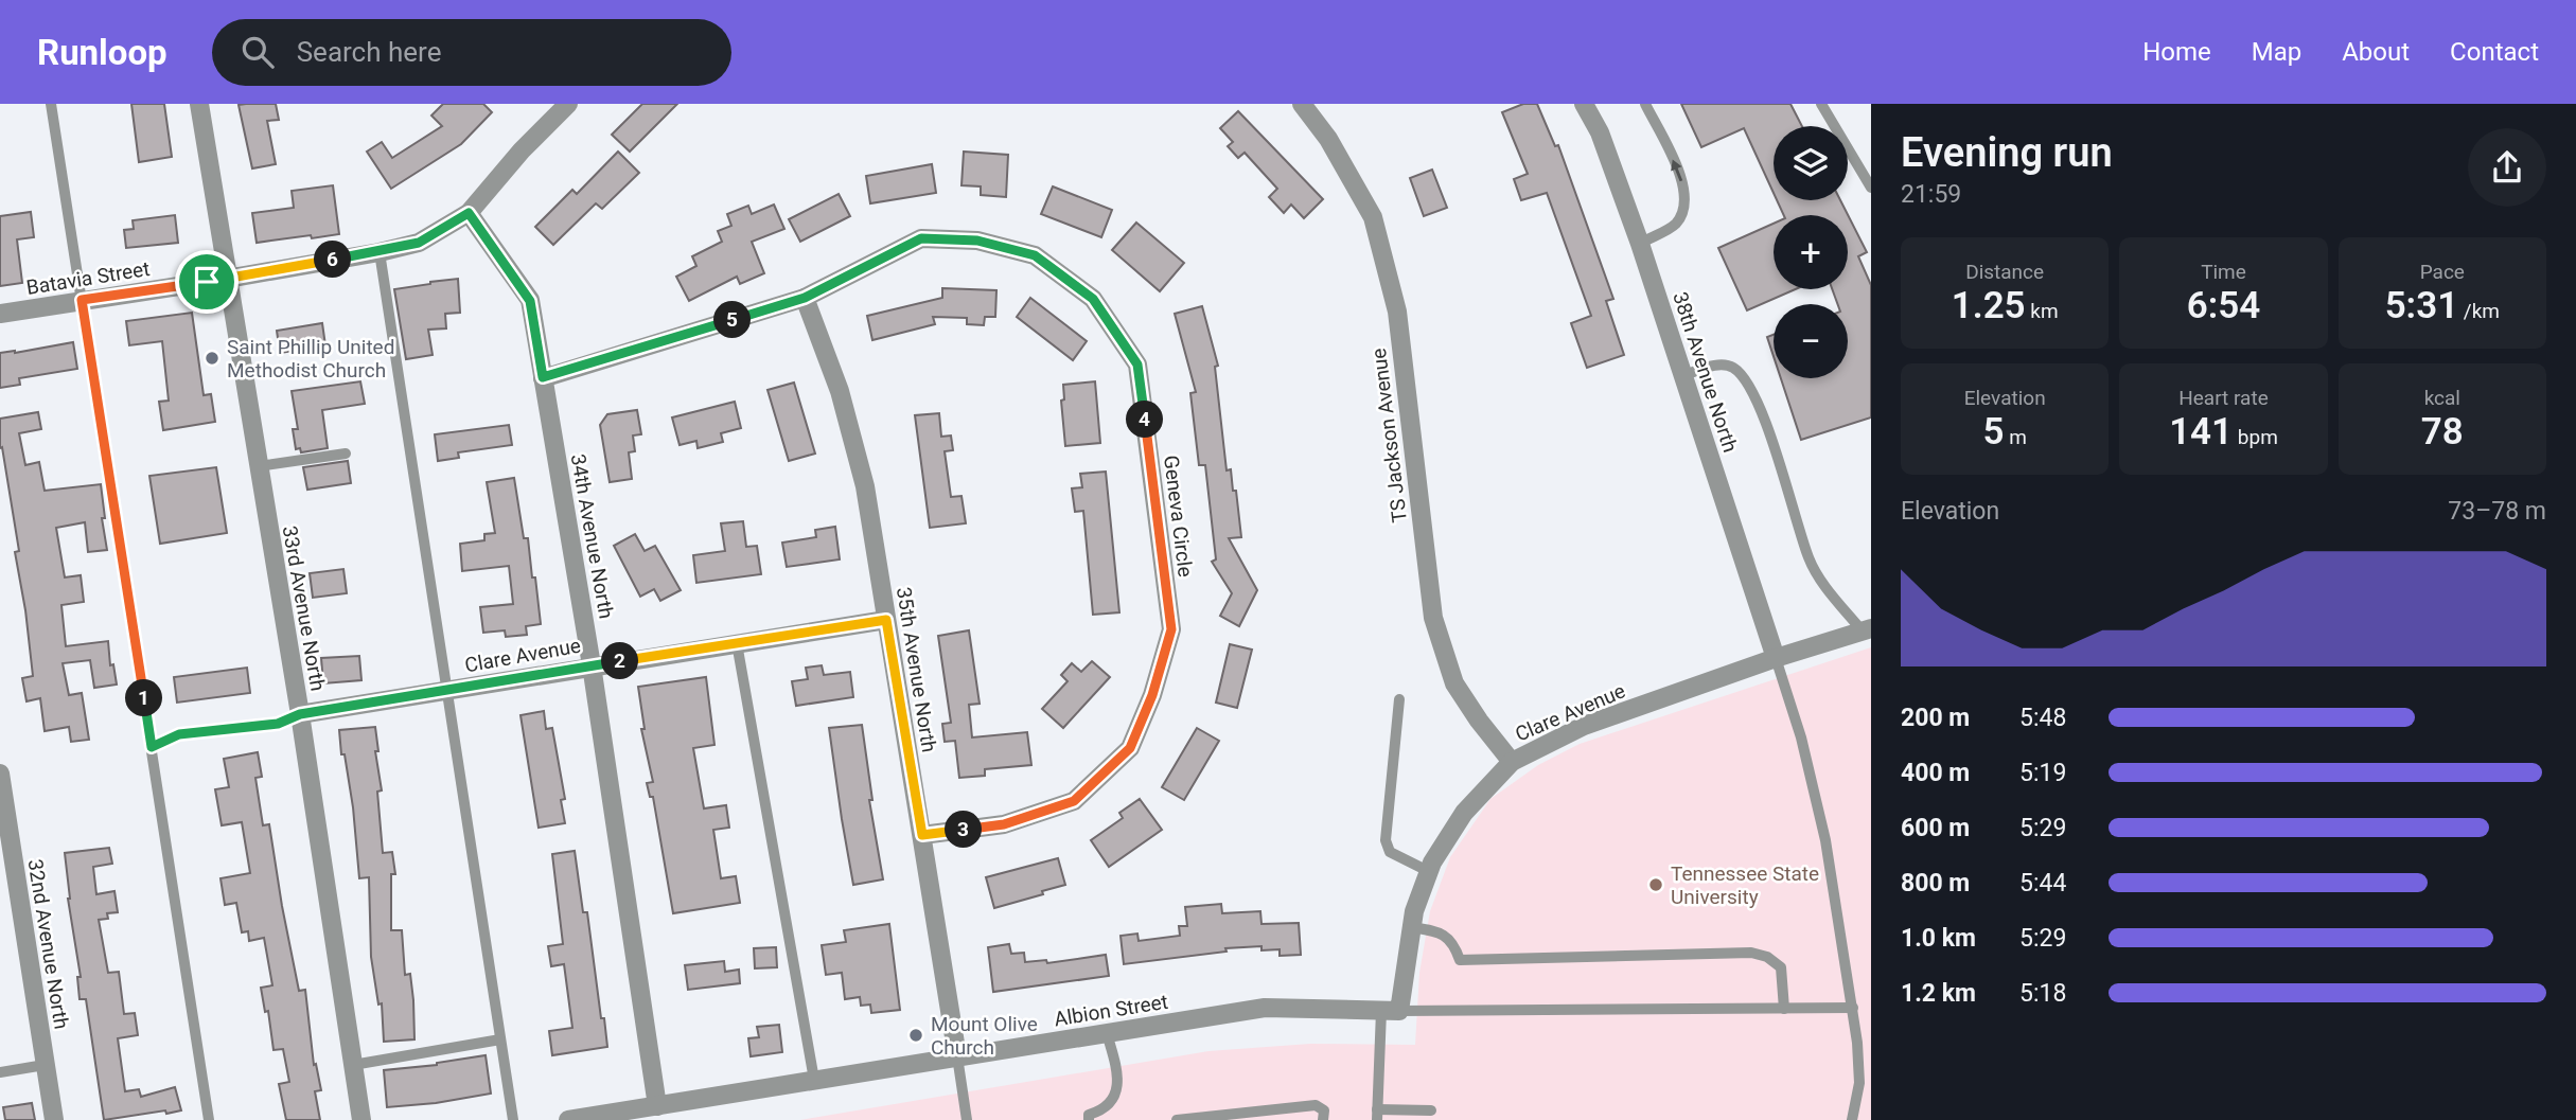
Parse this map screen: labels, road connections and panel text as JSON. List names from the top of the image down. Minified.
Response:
{"streets":{"street":["Batavia Street","38th Avenue North","TS Jackson Avenue","Geneva Circle","34th Avenue North","33rd Avenue North","Clare Avenue","35th Avenue North","32nd Avenue North","Albion Street"]},"crossings":[["Batavia Street","34th Avenue North"],["Batavia Street","33rd Avenue North"],["38th Avenue North","Clare Avenue"],["TS Jackson Avenue","Clare Avenue"],["Geneva Circle","34th Avenue North"],["Geneva Circle","35th Avenue North"],["34th Avenue North","Clare Avenue"],["34th Avenue North","Albion Street"],["33rd Avenue North","Clare Avenue"],["Clare Avenue","35th Avenue North"],["Clare Avenue","Albion Street"],["35th Avenue North","Albion Street"]],"places":["Saint Phillip United Methodist Church","Tennessee State University","Mount Olive Church"],"page":{"header":"Runloop","search":"Search here","nav":["Home","Map","About","Contact"],"heading":["Evening run","21:59"],"map_buttons":["+","−"],"stats":[["Distance","1.25 km"],["Time","6:54"],["Pace","5:31 /km"],["Elevation","5 m"],["Heart rate","141 bpm"],["kcal","78"]],"pins":["6","5","4","2","1","3"],"chart":["Elevation","73–78 m"],"list":[{"name":"200 m","note":"5:48"},{"name":"400 m","note":"5:19"},{"name":"600 m","note":"5:29"},{"name":"800 m","note":"5:44"},{"name":"1.0 km","note":"5:29"},{"name":"1.2 km","note":"5:18"}]}}
